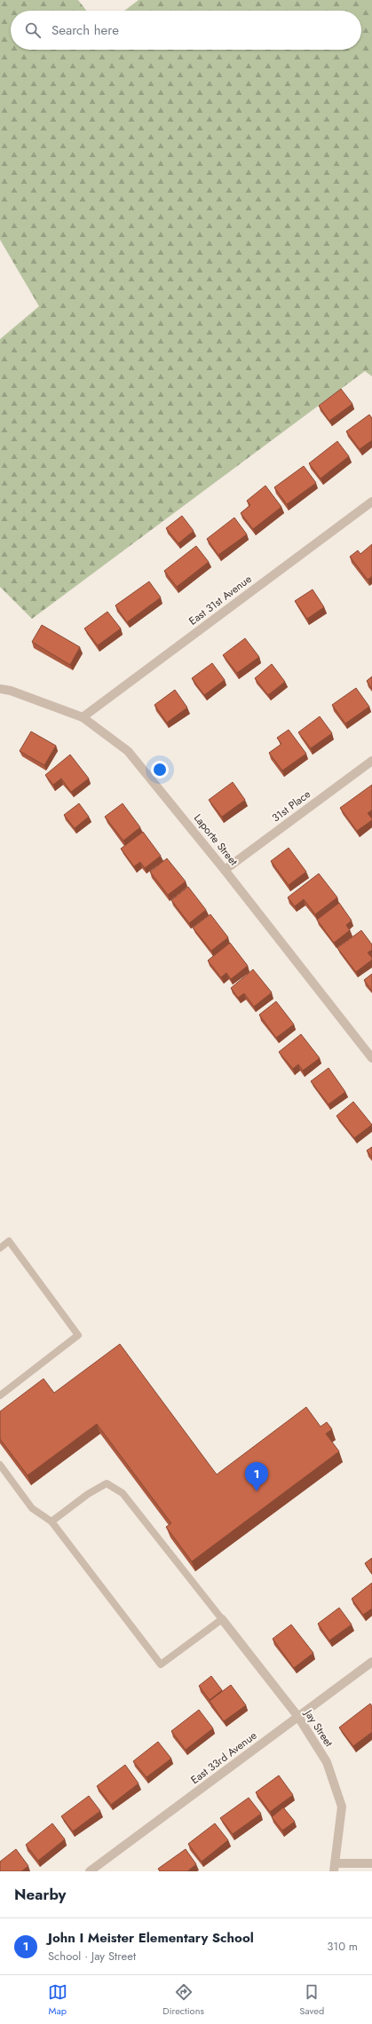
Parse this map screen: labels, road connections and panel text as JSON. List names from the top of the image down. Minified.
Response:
{"streets":{"street":["East 31st Avenue","31st Place","Laporte Street","Jay Street","East 33rd Avenue"]},"crossings":[["East 31st Avenue","Laporte Street"],["31st Place","Laporte Street"],["Jay Street","East 33rd Avenue"]],"page":{"search":"Search here","pins":"1","heading":"Nearby","list":[{"mark":"1","name":"John I Meister Elementary School","note":"School · Jay Street","value":"310 m"}],"nav":["Map","Directions","Saved"]}}
